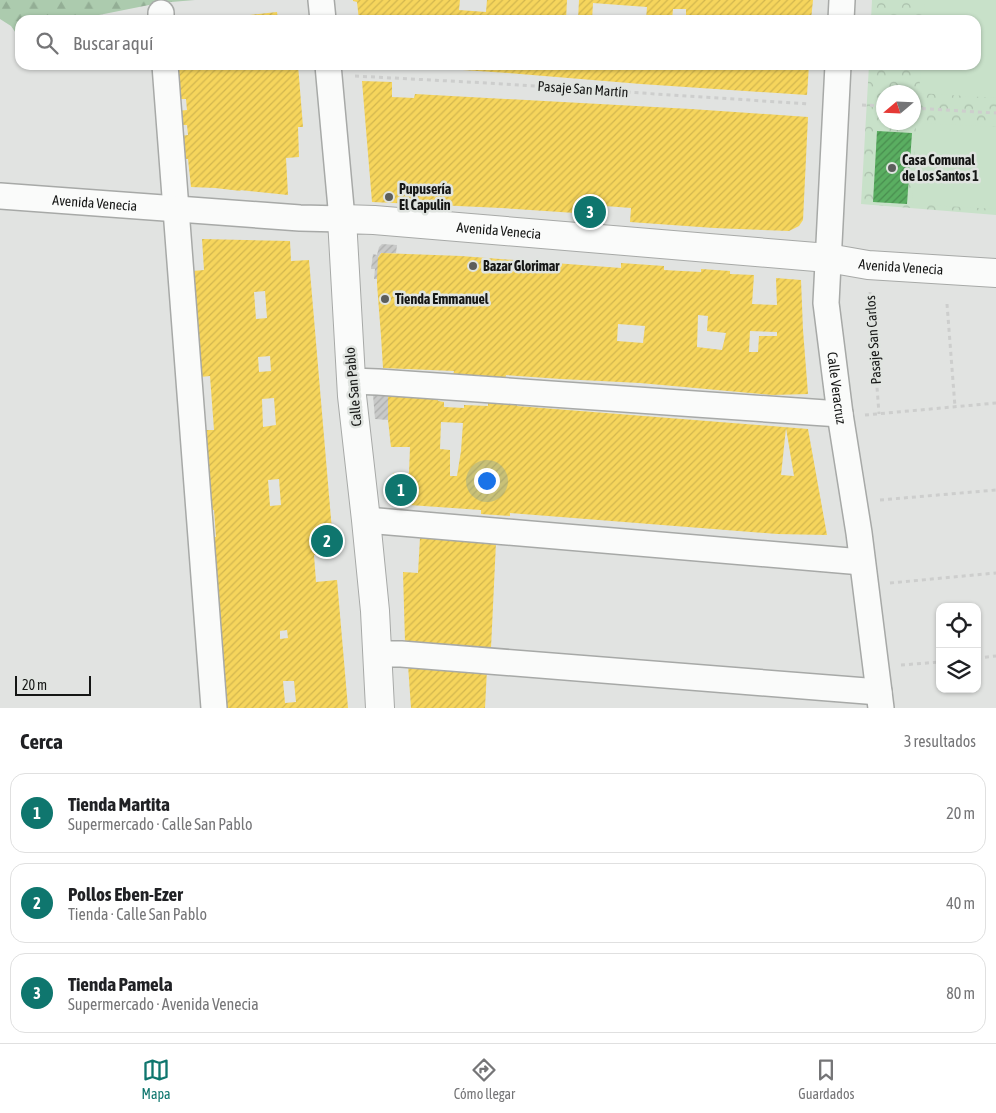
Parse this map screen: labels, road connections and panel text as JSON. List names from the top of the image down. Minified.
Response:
{"streets":{"street":["Avenida Venecia","Calle San Pablo","Calle Veracruz"],"path":["Pasaje San Martín","Pasaje San Carlos"]},"crossings":[["Pasaje San Martín","Calle San Pablo"],["Pasaje San Martín","Calle Veracruz"],["Avenida Venecia","Pasaje San Carlos"],["Avenida Venecia","Calle San Pablo"],["Avenida Venecia","Calle Veracruz"]],"places":["Casa Comunal de Los Santos 1","Pupusería El Capulin","Bazar Glorimar","Tienda Emmanuel"],"scale_bar":"20 m","north":"left","page":{"search":"Buscar aquí","pins":["3","1","2"],"scale":"20 m","heading":["Cerca","3 resultados"],"list":[{"mark":"1","name":"Tienda Martita","note":"Supermercado · Calle San Pablo","value":"20 m"},{"mark":"2","name":"Pollos Eben-Ezer","note":"Tienda · Calle San Pablo","value":"40 m"},{"mark":"3","name":"Tienda Pamela","note":"Supermercado · Avenida Venecia","value":"80 m"}],"nav":["Mapa","Cómo llegar","Guardados"]}}
